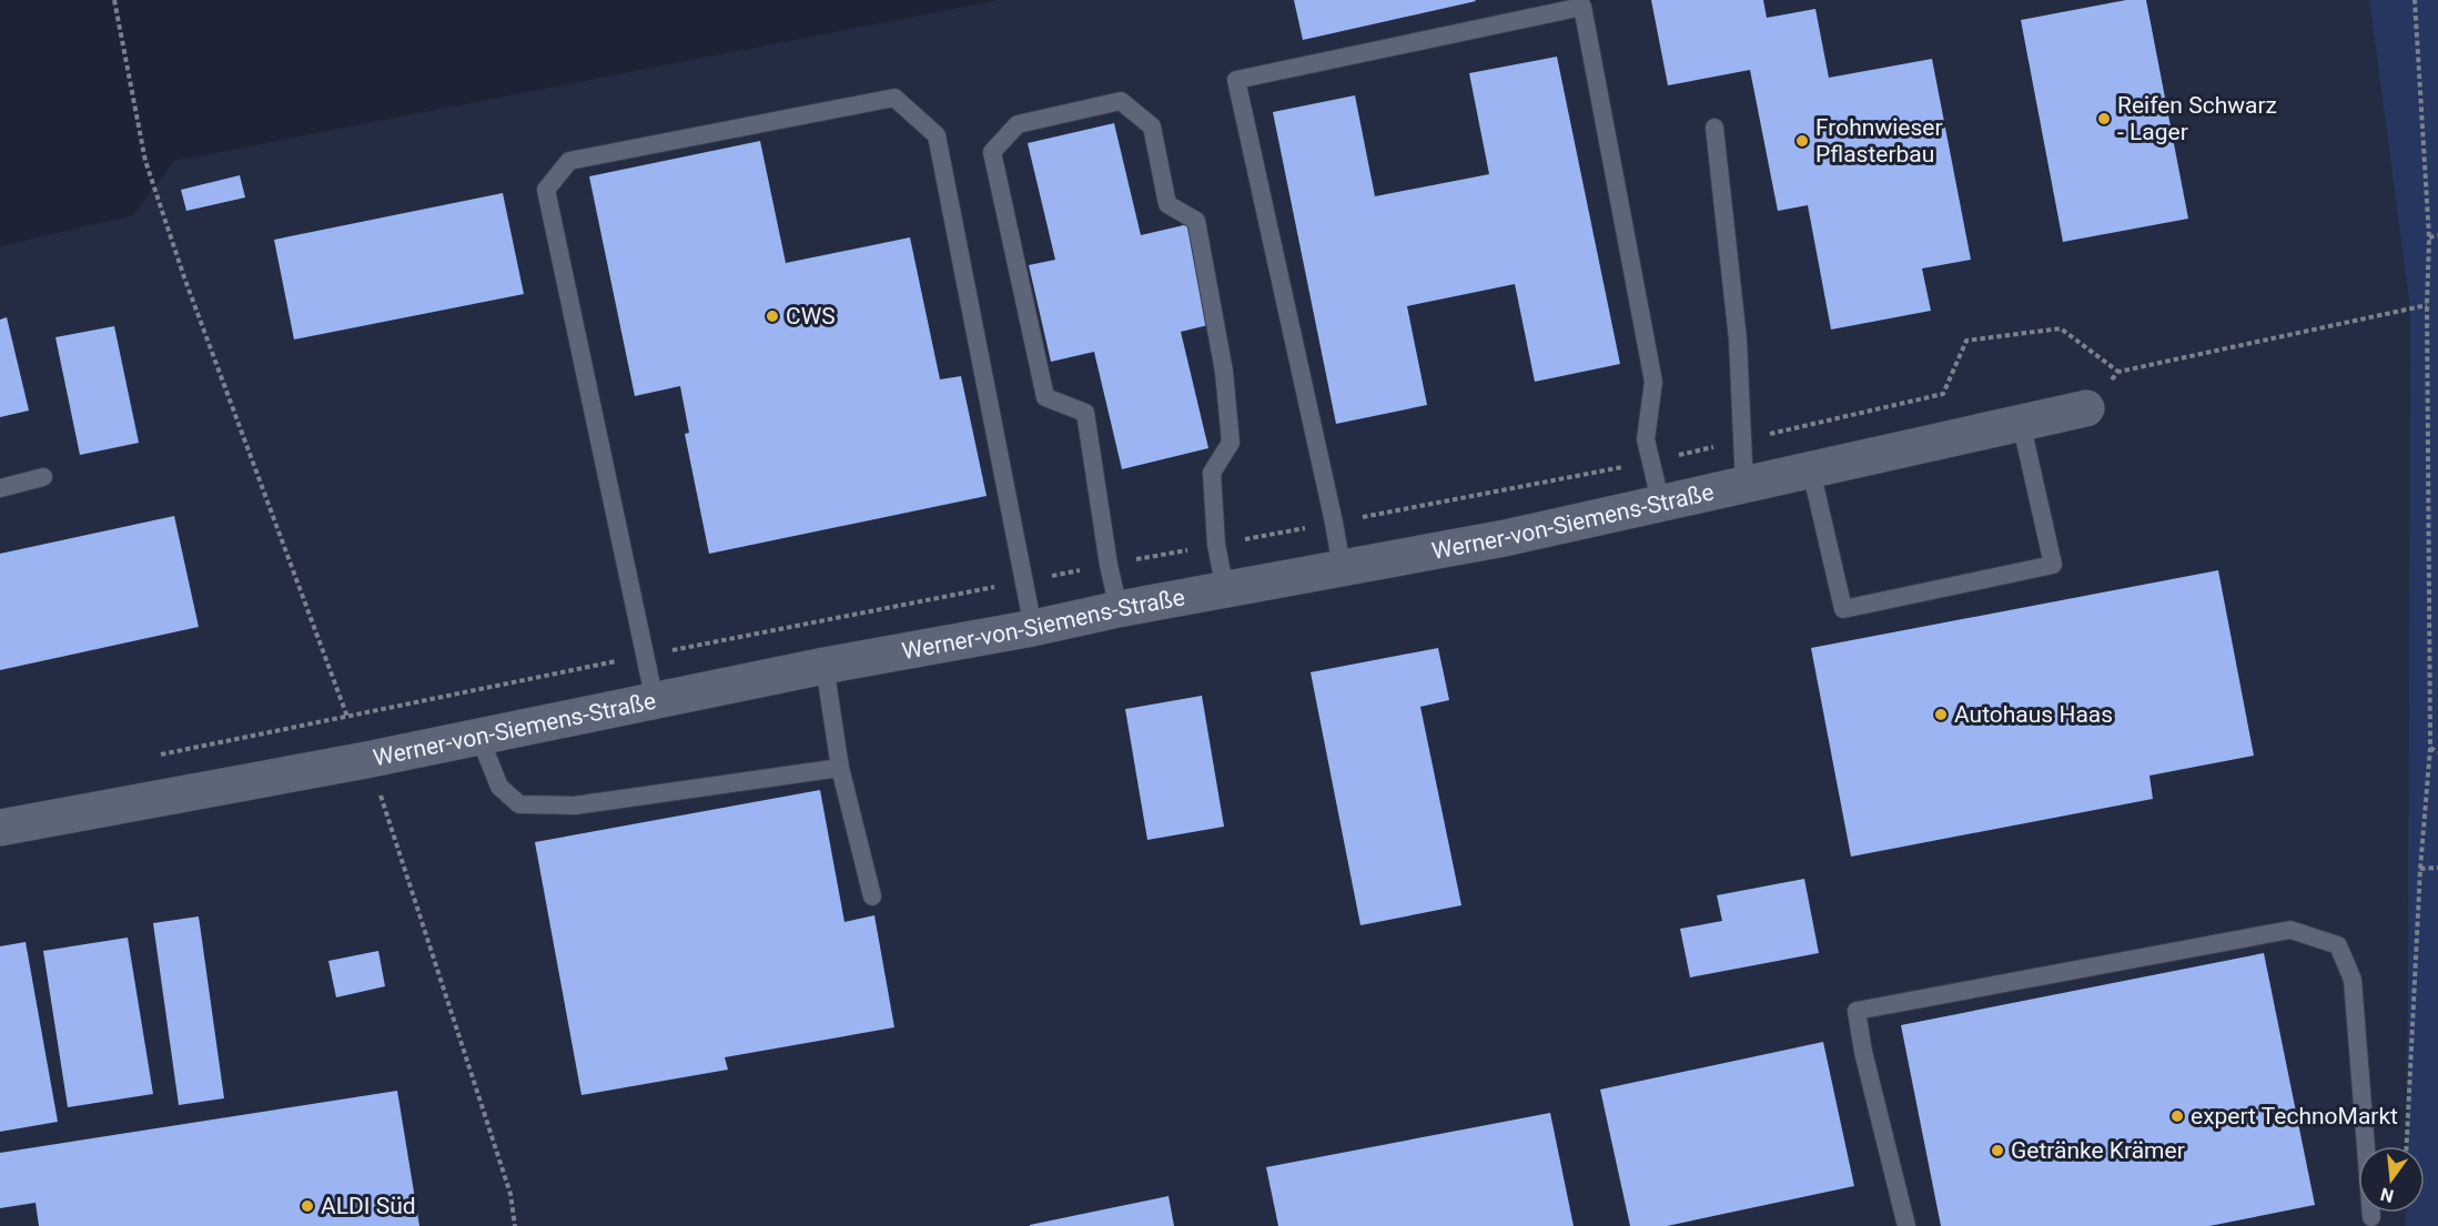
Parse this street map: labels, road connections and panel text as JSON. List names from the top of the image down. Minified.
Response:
{"streets":{"street":["Werner-von-Siemens-Straße"]},"places":["Reifen Schwarz - Lager","Frohnwieser Pflasterbau","CWS","Autohaus Haas","expert TechnoMarkt","Getränke Krämer","ALDI Süd"],"north":"bottom"}
